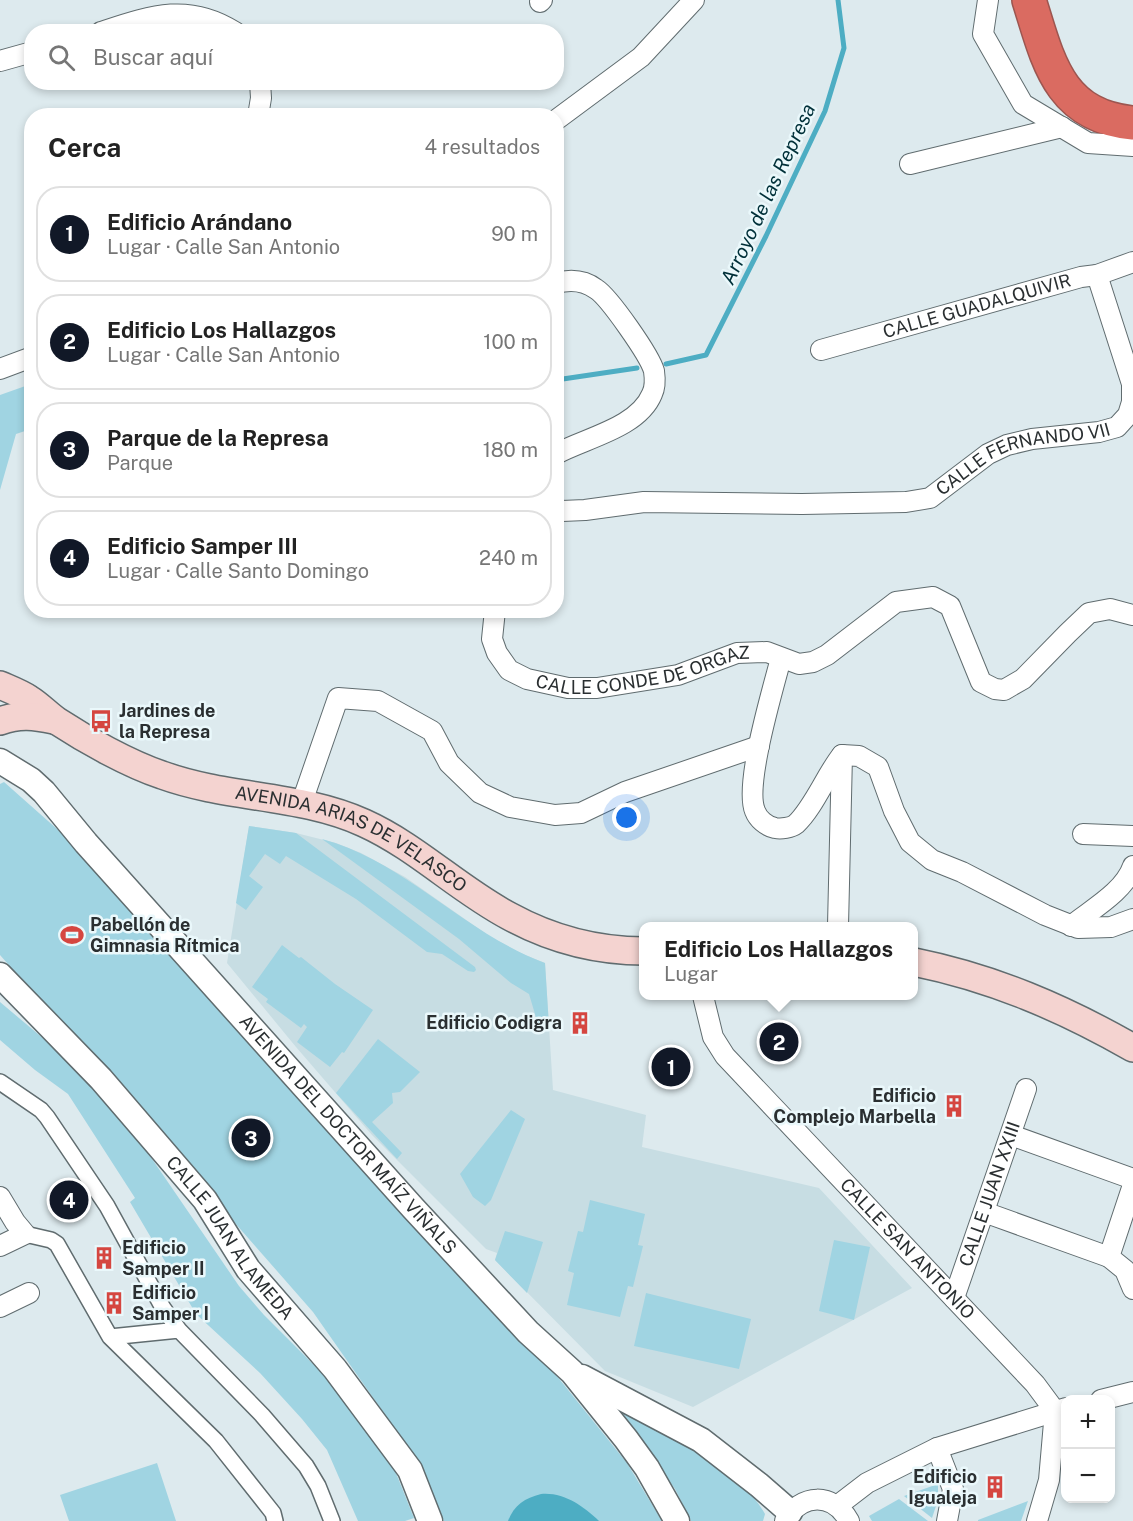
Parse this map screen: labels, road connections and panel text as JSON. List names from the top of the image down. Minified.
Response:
{"streets":{"main road":["AVENIDA ARIAS DE VELASCO"],"street":["CALLE GUADALQUIVIR","CALLE FERNANDO VII","CALLE CONDE DE ORGAZ","AVENIDA DEL DOCTOR MAÍZ VIÑALS","CALLE JUAN XXIII","CALLE JUAN ALAMEDA","CALLE SAN ANTONIO"]},"crossings":[["CALLE GUADALQUIVIR","CALLE FERNANDO VII"],["CALLE JUAN XXIII","CALLE SAN ANTONIO"]],"water":["Arroyo de las Represa"],"places":{"bus stop":["Jardines de la Represa"],"sports":["Pabellón de Gimnasia Rítmica"],"building":["Edificio Codigra","Edificio Complejo Marbella","Edificio Samper II","Edificio Samper I","Edificio Igualeja"]},"page":{"search":"Buscar aquí","heading":["Cerca","4 resultados"],"list":[{"mark":"1","name":"Edificio Arándano","note":"Lugar · Calle San Antonio","value":"90 m"},{"mark":"2","name":"Edificio Los Hallazgos","note":"Lugar · Calle San Antonio","value":"100 m"},{"mark":"3","name":"Parque de la Represa","note":"Parque","value":"180 m"},{"mark":"4","name":"Edificio Samper III","note":"Lugar · Calle Santo Domingo","value":"240 m"}],"popup":["Edificio Los Hallazgos","Lugar"],"pins":["2","1","3","4"],"map_buttons":["+","−"]}}
